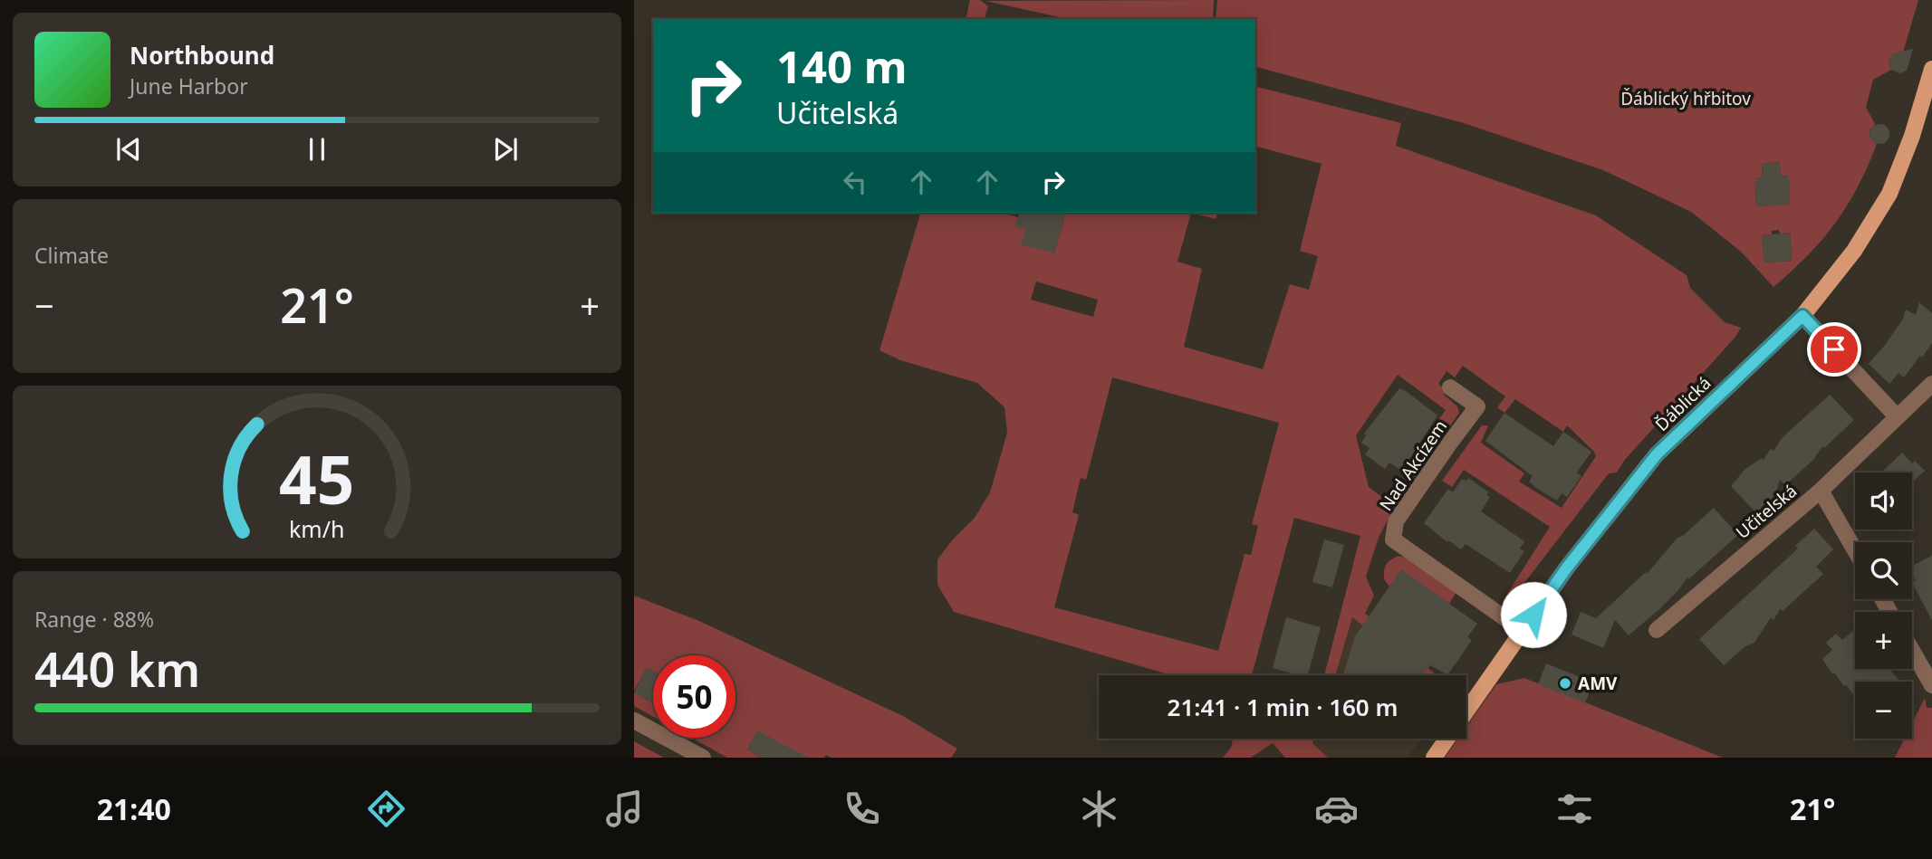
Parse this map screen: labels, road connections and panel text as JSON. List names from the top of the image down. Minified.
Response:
{"streets":{"main road":["Ďáblická"],"street":["Nad Akcízem","Učitelská"]},"crossings":[["Ďáblická","Nad Akcízem"]],"parks":["Ďáblický hřbitov"],"places":["AMV"],"page":{"turn":["140 m","Učitelská"],"song":["Northbound","June Harbor"],"tile":["Climate",["Range · 88%","440 km"]],"heat":["−","21°","+"],"map_buttons":["+","−"],"limit":"50","trip":"21:41 · 1 min · 160 m","tabs":["21:40","21°"],"gauge":["45","km/h"]}}
